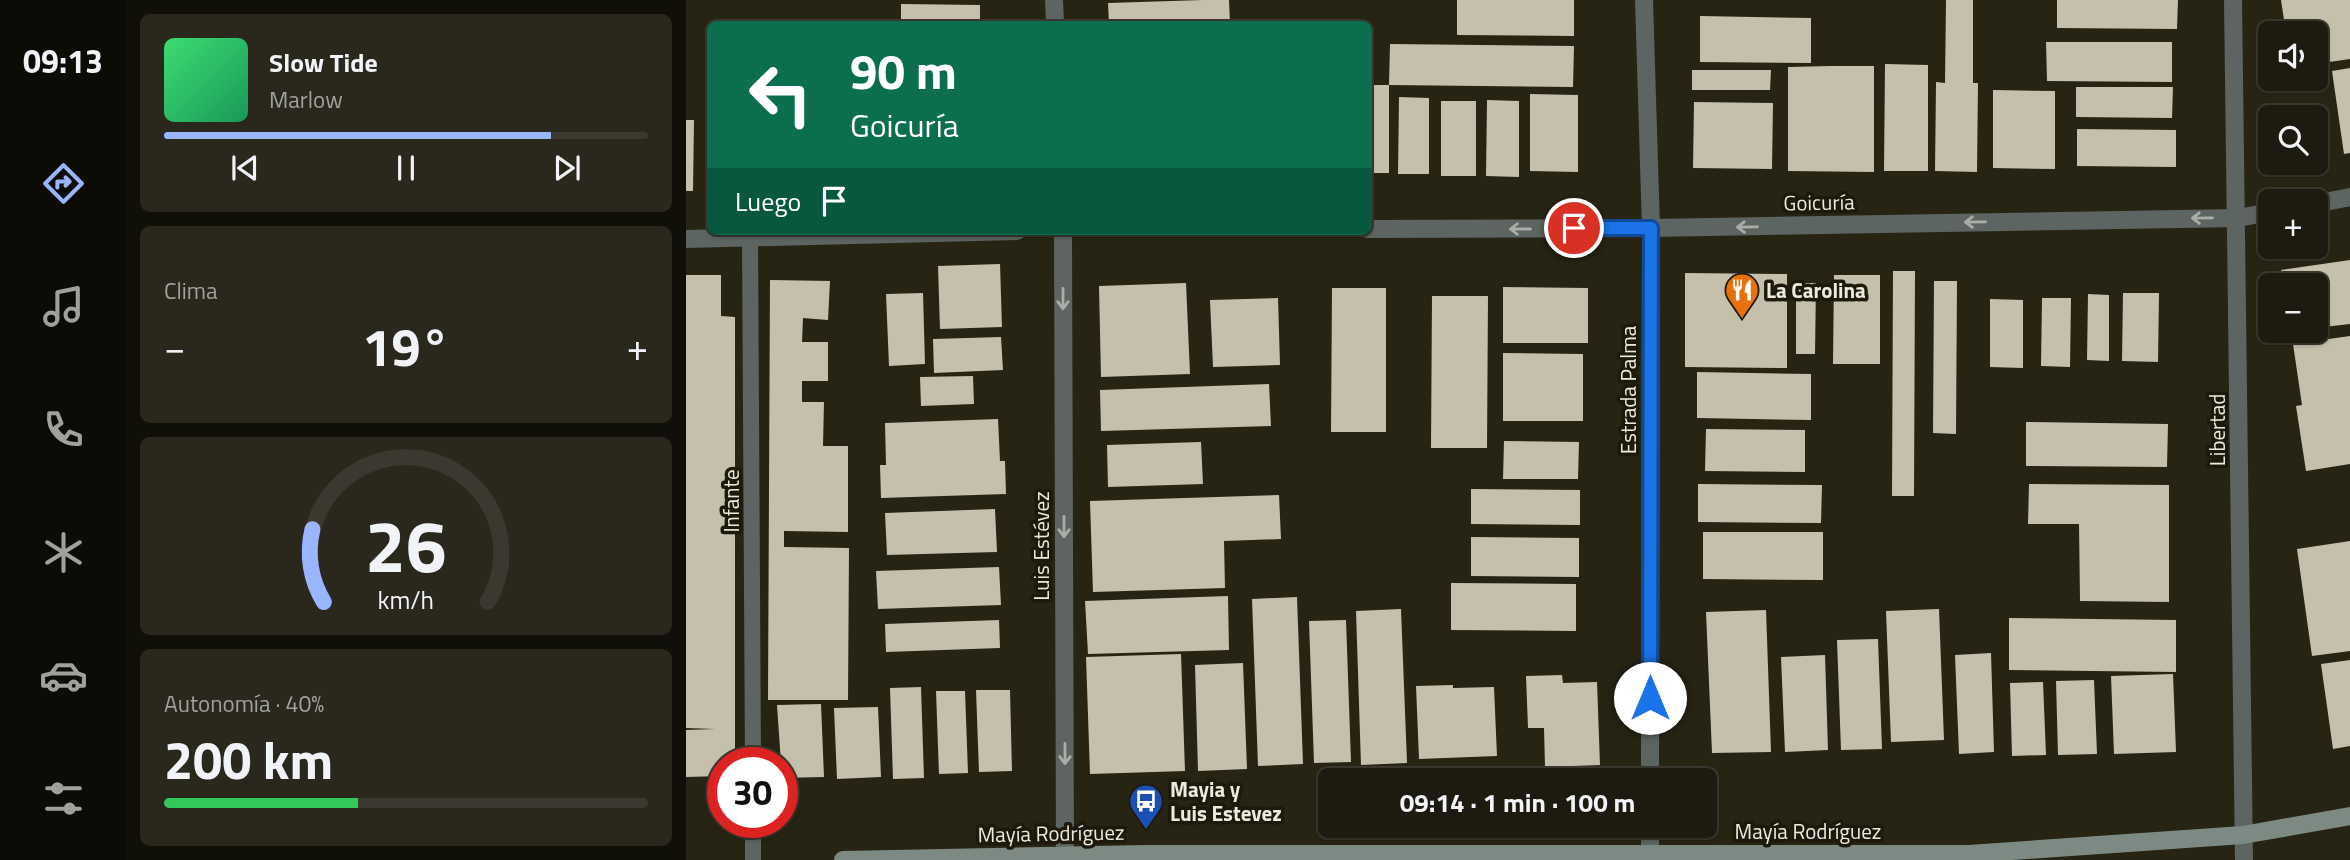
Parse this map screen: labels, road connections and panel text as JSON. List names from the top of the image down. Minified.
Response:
{"streets":{"main road":["Mayía Rodríguez"],"street":["Goicuría","Estrada Palma","Libertad","Luis Estévez"],"lane":["Infante"]},"crossings":[["Goicuría","Estrada Palma"],["Goicuría","Libertad"],["Libertad","Mayía Rodríguez"],["Luis Estévez","Mayía Rodríguez"]],"one_way":["Goicuría","Luis Estévez"],"places":{"restaurant":["La Carolina"],"bus stop":["Mayia y Luis Estevez"]},"page":{"tabs":"09:13","map_buttons":["+","−"],"turn":["90 m","Goicuría"],"song":["Slow Tide","Marlow"],"then":"Luego","tile":["Clima",["Autonomía · 40%","200 km"]],"heat":["−","19°","+"],"limit":"30","trip":"09:14 · 1 min · 100 m","gauge":["26","km/h"]}}
